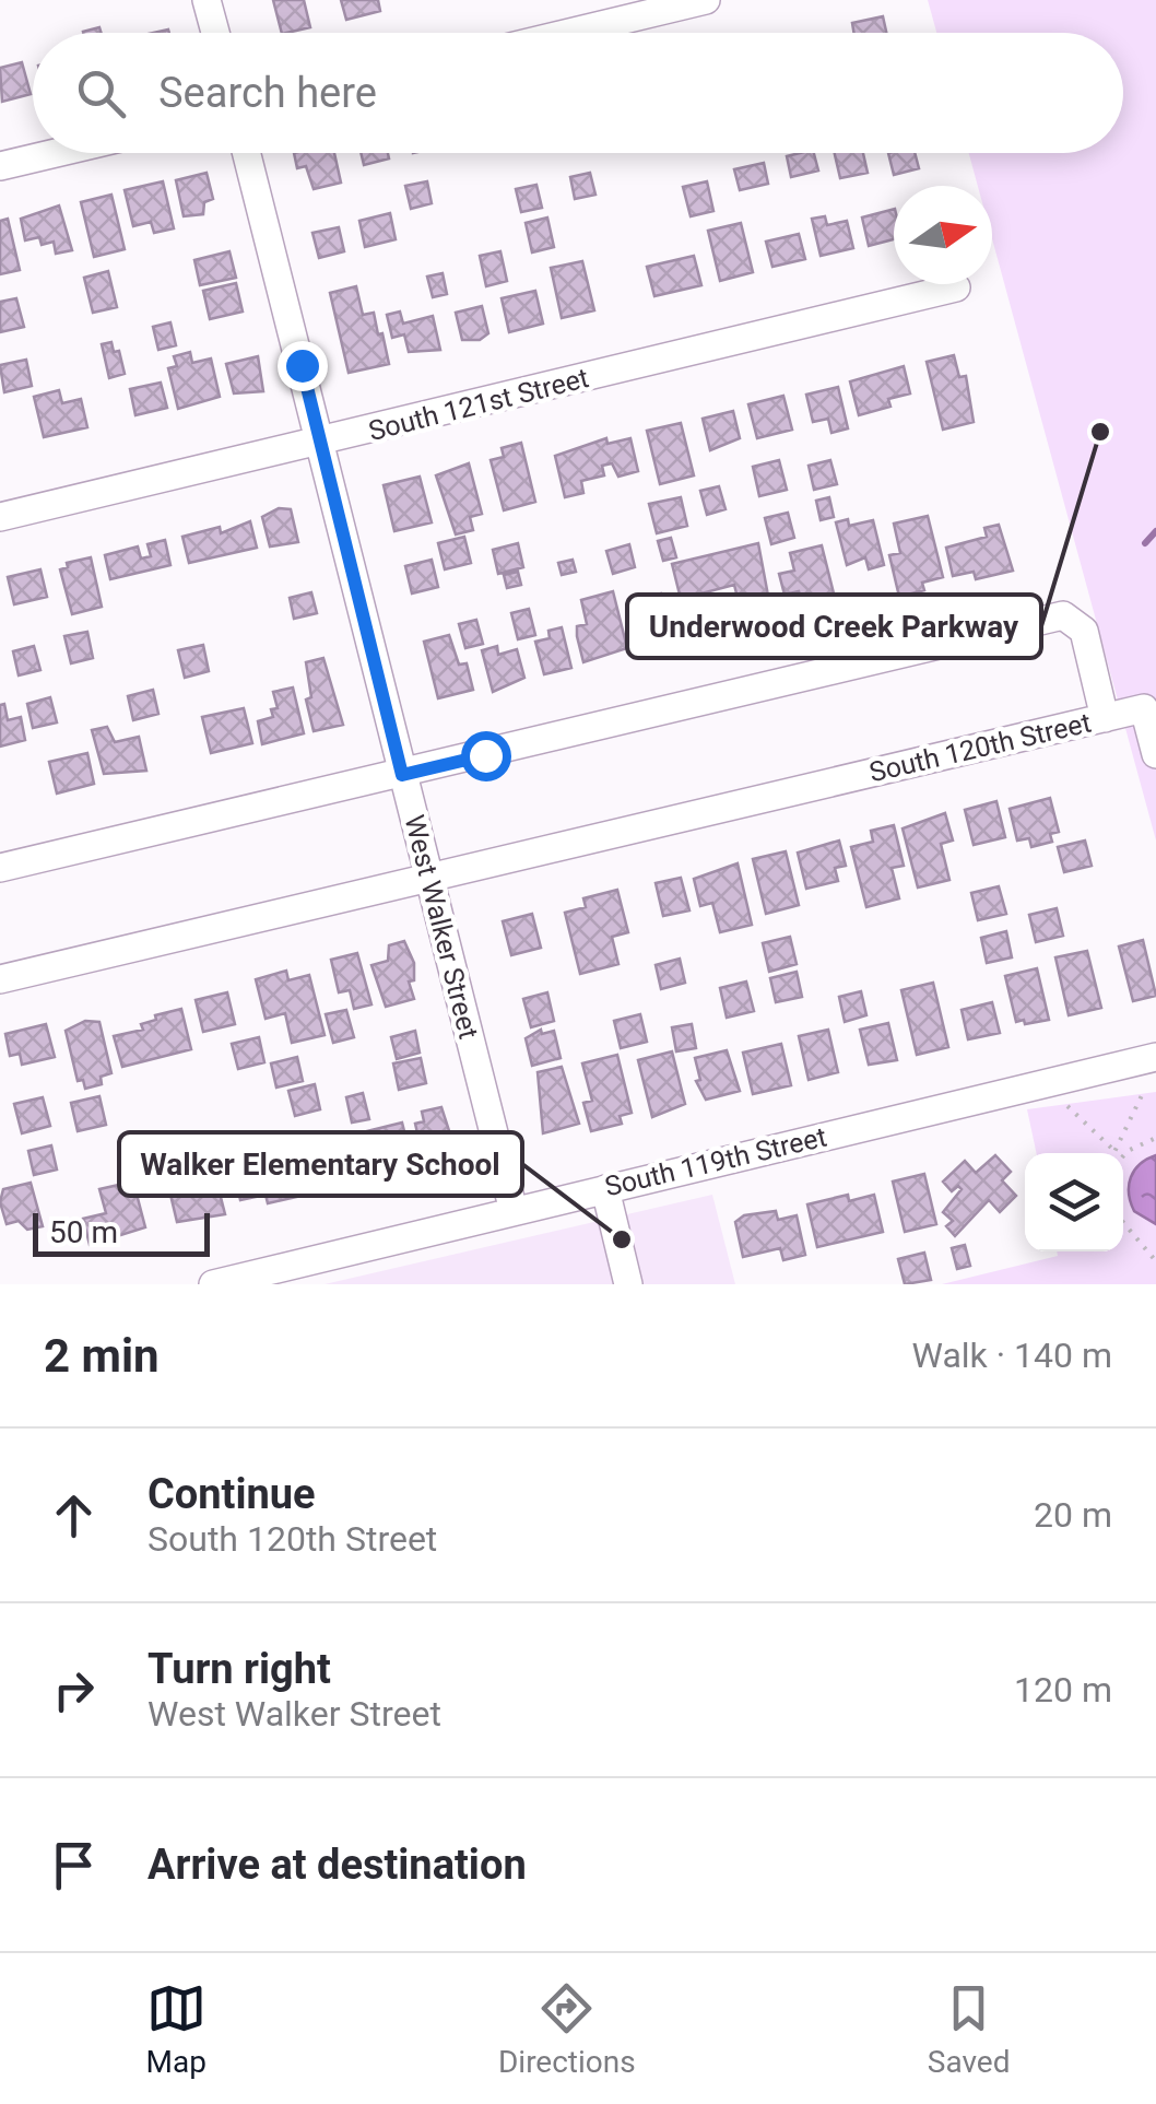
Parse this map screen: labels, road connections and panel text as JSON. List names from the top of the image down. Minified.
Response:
{"streets":{"street":["South 121st Street","South 120th Street","West Walker Street","South 119th Street"]},"crossings":[["South 121st Street","West Walker Street"],["South 120th Street","West Walker Street"],["West Walker Street","South 119th Street"]],"places":["Underwood Creek Parkway","Walker Elementary School"],"scale_bar":"50 m","north":"right","page":{"search":"Search here","scale":"50 m","heading":["2 min","Walk · 140 m"],"list":[["Continue","South 120th Street","20 m"],["Turn right","West Walker Street","120 m"],"Arrive at destination"],"nav":["Map","Directions","Saved"]}}
